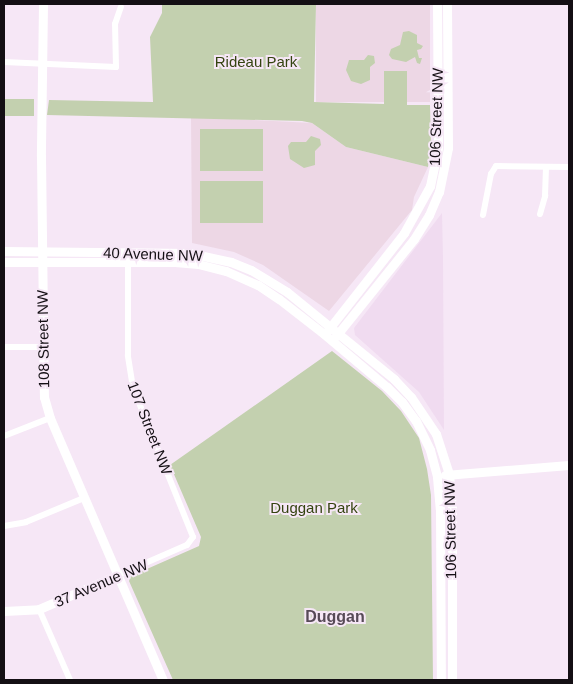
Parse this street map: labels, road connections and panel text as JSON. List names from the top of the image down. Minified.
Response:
{"streets":{"street":["106 Street NW","40 Avenue NW","108 Street NW","107 Street NW","37 Avenue NW"]},"crossings":[["106 Street NW","40 Avenue NW"],["40 Avenue NW","108 Street NW"],["40 Avenue NW","107 Street NW"],["108 Street NW","37 Avenue NW"],["107 Street NW","37 Avenue NW"]],"districts":["Duggan"],"parks":["Rideau Park","Duggan Park"]}
